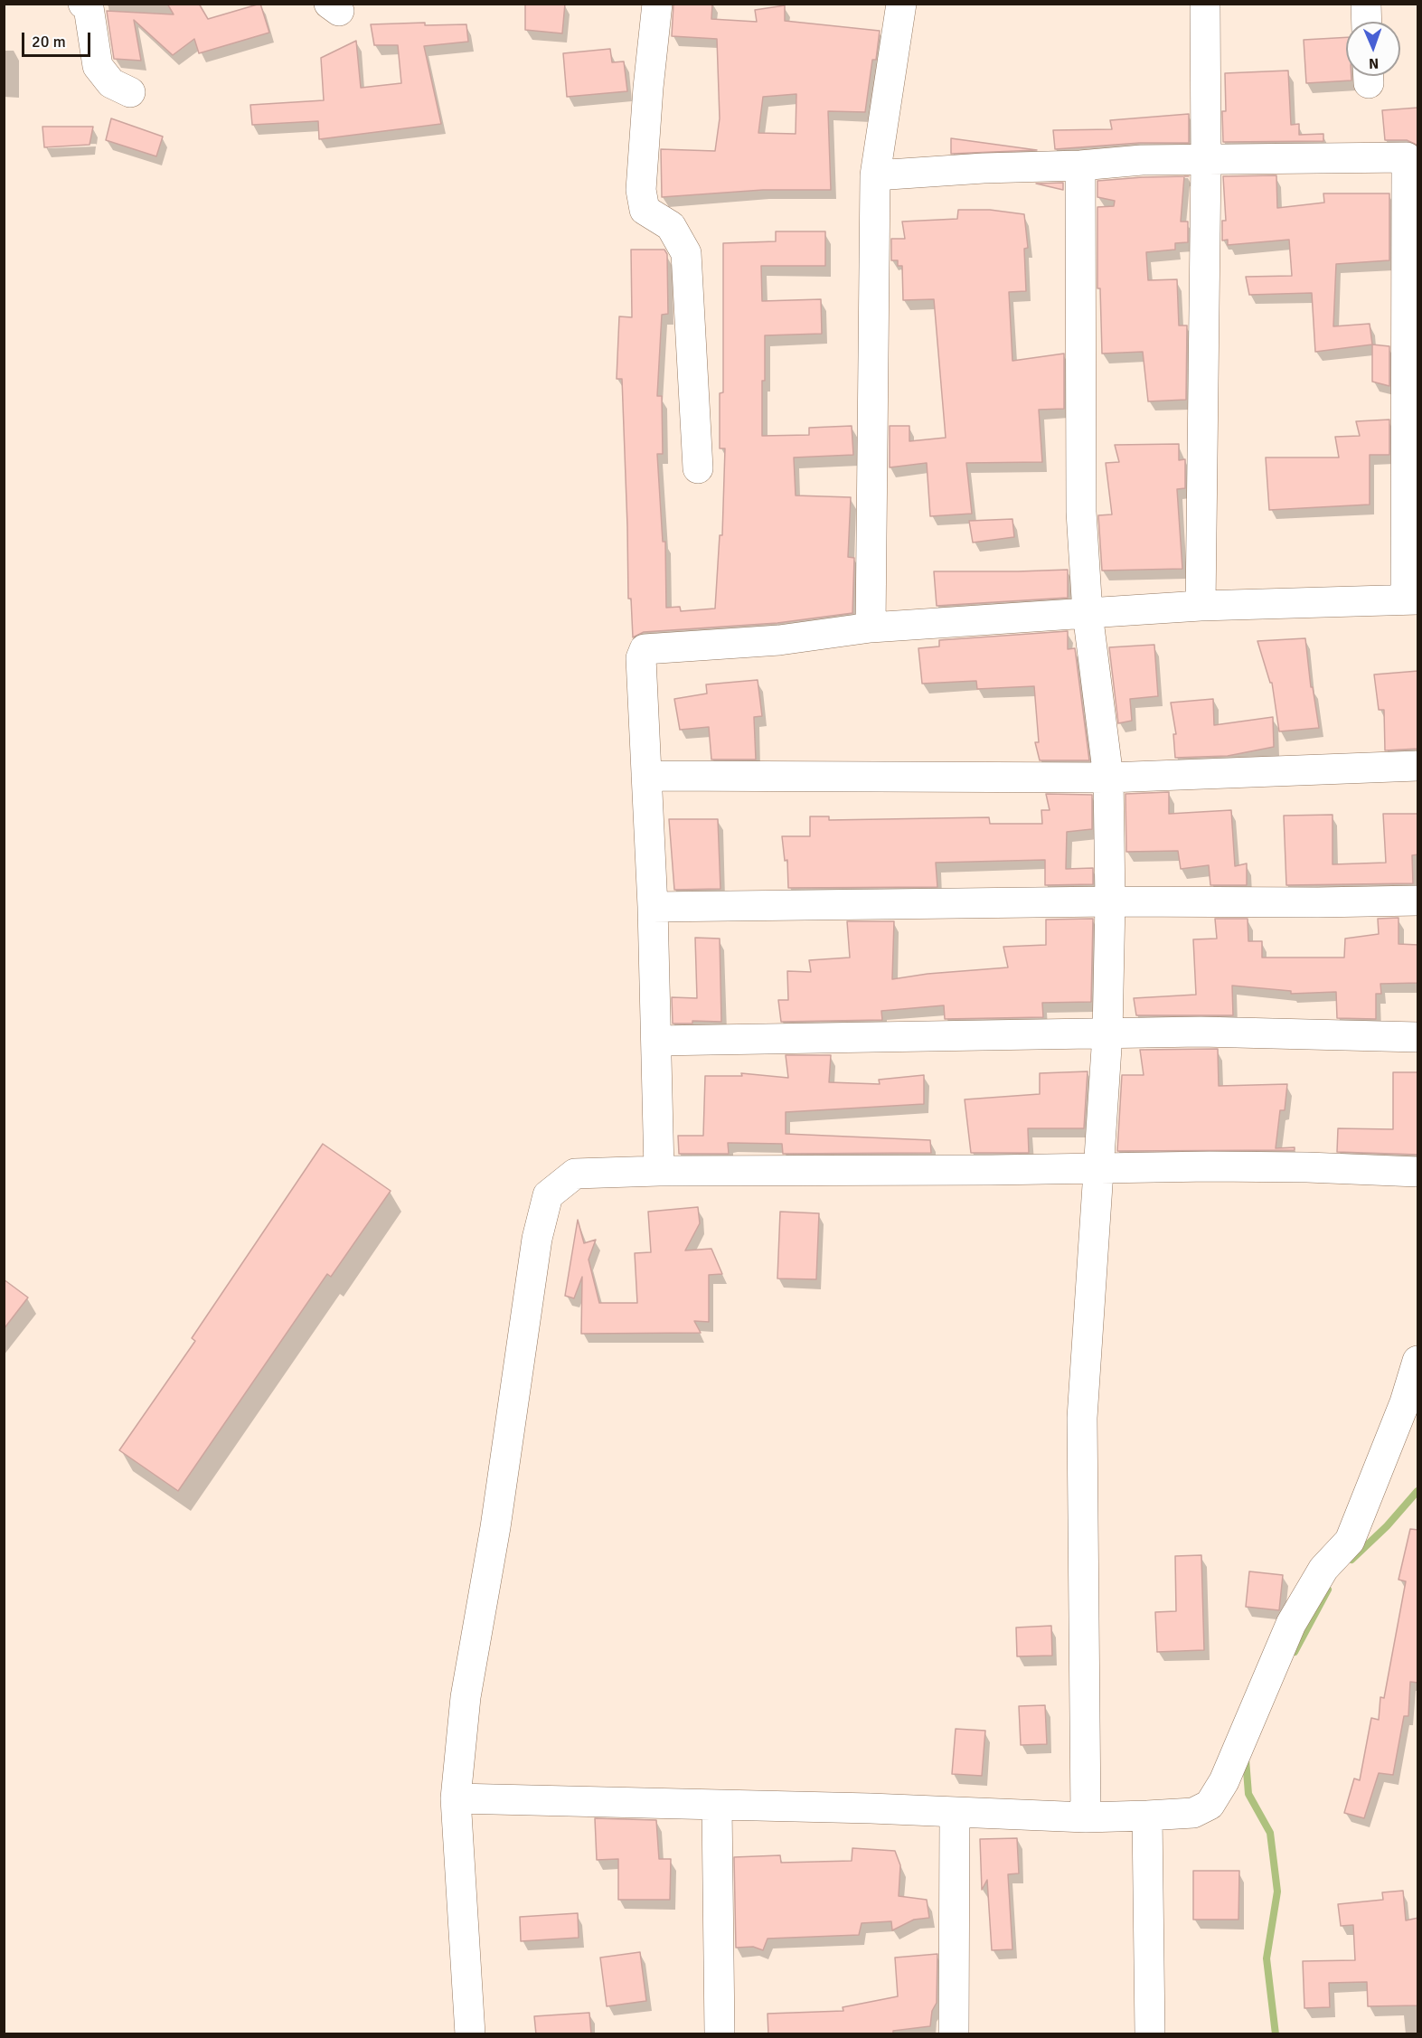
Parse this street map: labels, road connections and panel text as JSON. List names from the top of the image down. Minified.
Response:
{"scale_bar":"20 m","north":"bottom"}
